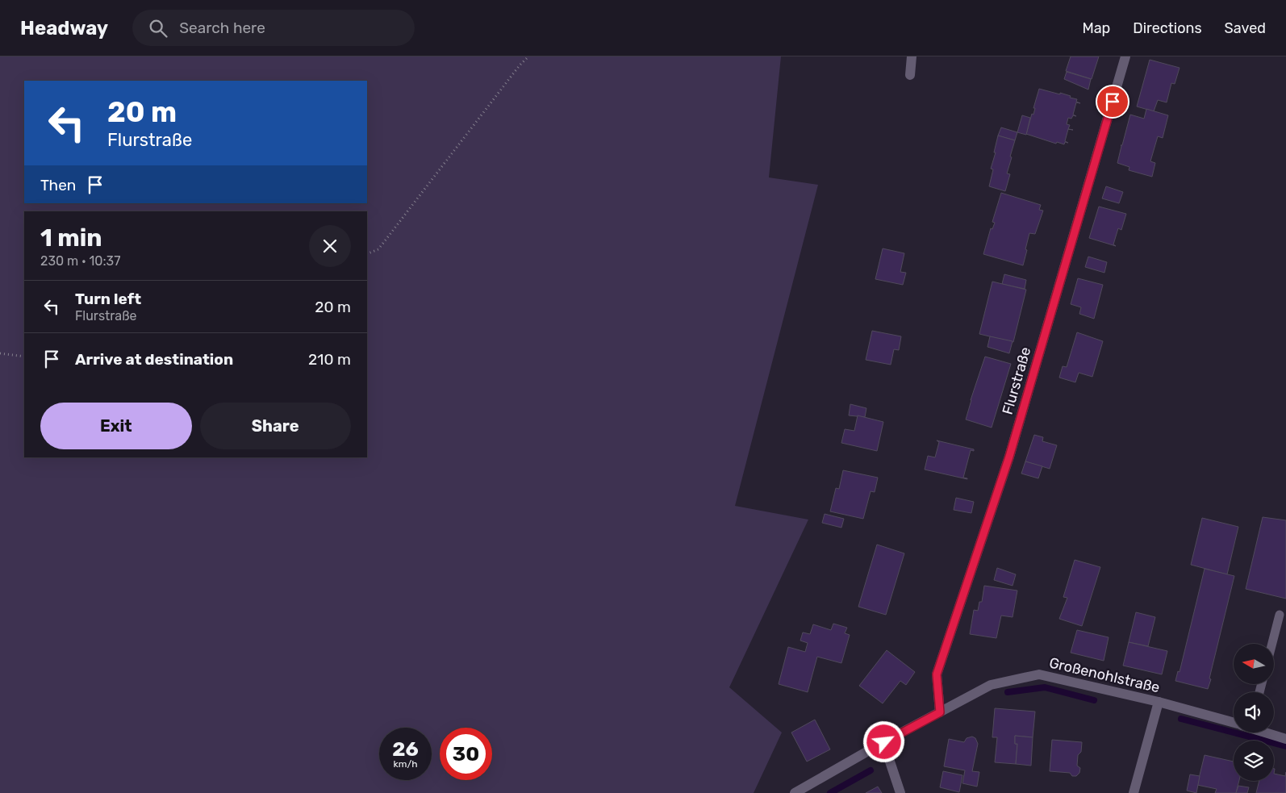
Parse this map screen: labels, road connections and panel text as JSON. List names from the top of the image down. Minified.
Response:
{"streets":{"street":["Flurstraße","Großenohlstraße"]},"crossings":[["Flurstraße","Großenohlstraße"]],"north":"left","page":{"header":"Headway","search":"Search here","nav":["Map","Directions","Saved"],"turn":["20 m","Flurstraße"],"then":"Then","heading":["1 min","230 m · 10:37"],"list":[{"name":"Turn left","note":"Flurstraße","value":"20 m"},{"name":"Arrive at destination","value":"210 m"}],"buttons":["Exit","Share"],"speed":"26 km/h","limit":"30"}}
